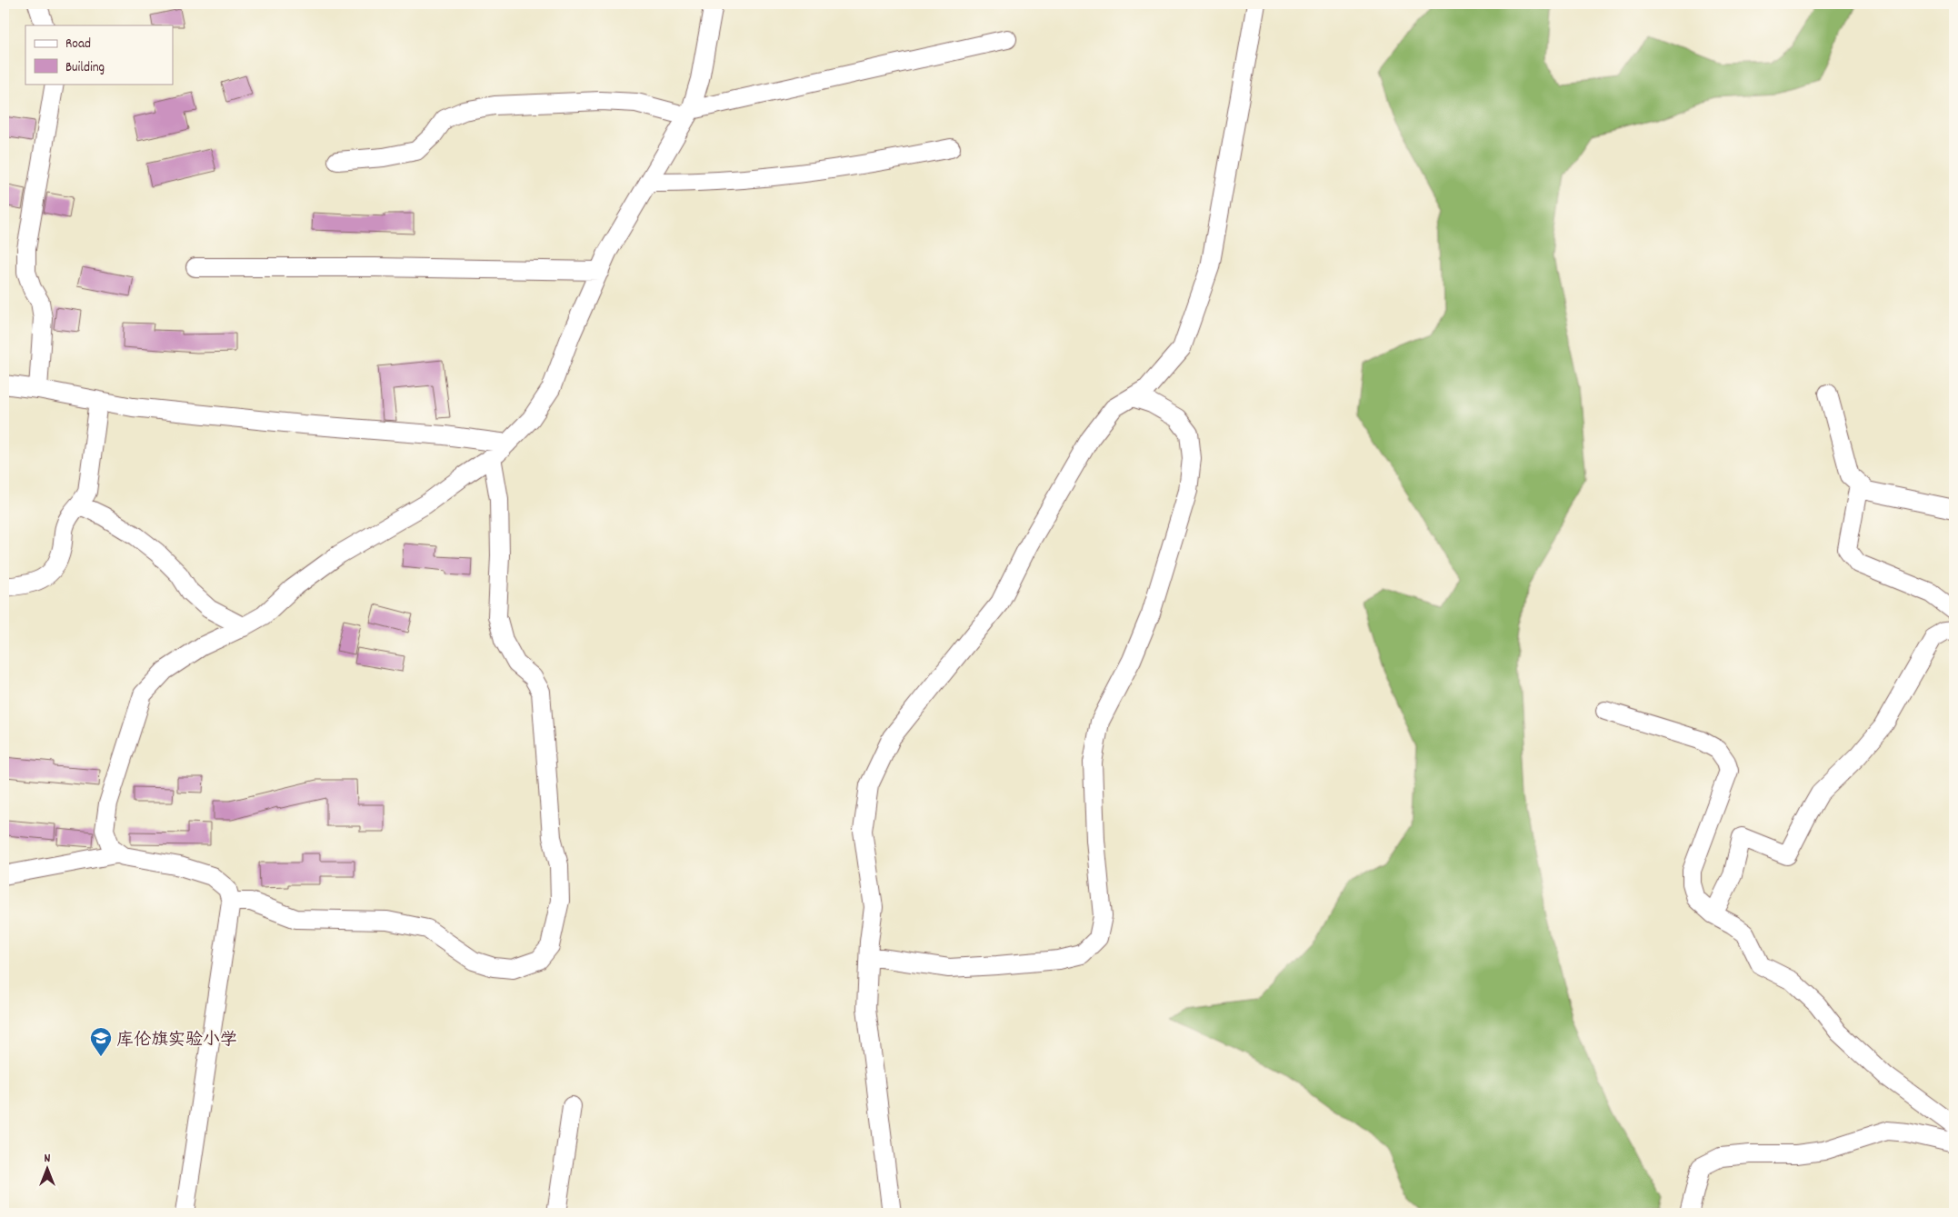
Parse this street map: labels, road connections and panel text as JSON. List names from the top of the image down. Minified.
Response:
{"places":{"school or university":["库伦旗实验小学"]},"legend":["Road","Building"],"north":"top"}
